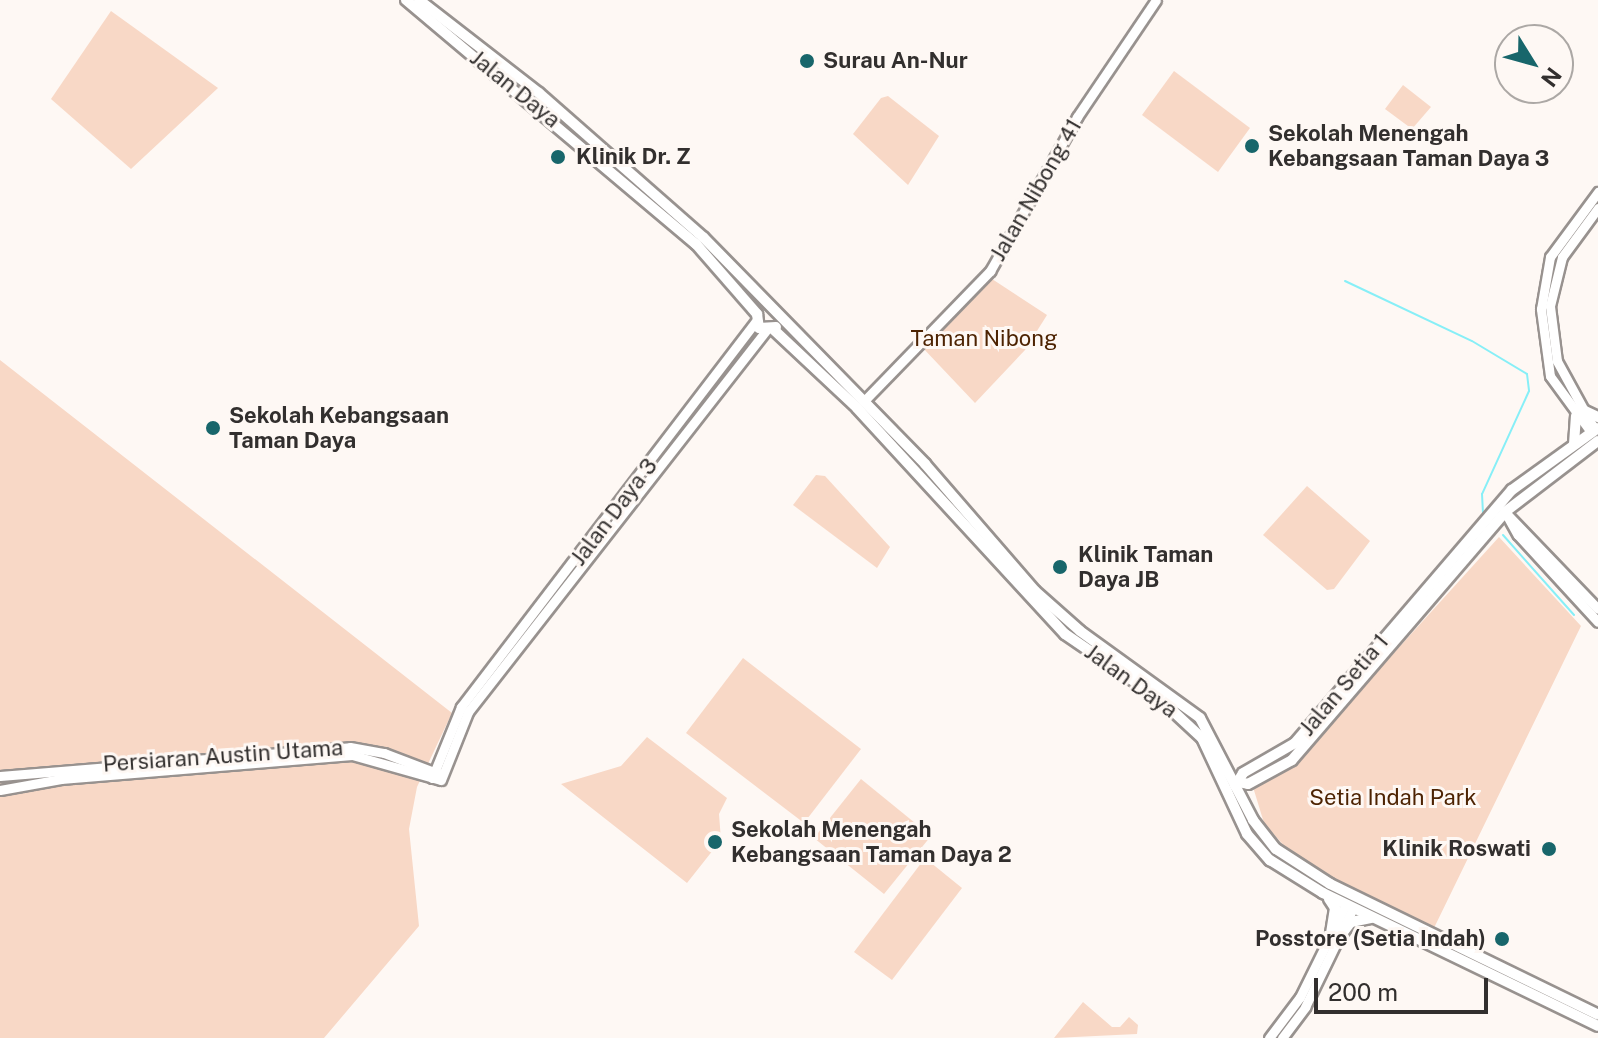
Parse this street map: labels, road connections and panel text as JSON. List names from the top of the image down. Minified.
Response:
{"streets":{"main road":["Jalan Daya","Jalan Setia 1"],"street":["Jalan Nibong 41","Jalan Daya 3","Persiaran Austin Utama"]},"crossings":[["Jalan Daya","Jalan Nibong 41"],["Jalan Daya","Jalan Daya 3"],["Jalan Daya","Jalan Setia 1"]],"parks":["Taman Nibong","Setia Indah Park"],"places":["Surau An-Nur","Sekolah Menengah Kebangsaan Taman Daya 3","Klinik Dr. Z","Sekolah Kebangsaan Taman Daya","Klinik Taman Daya JB","Sekolah Menengah Kebangsaan Taman Daya 2","Klinik Roswati","Posstore (Setia Indah)"],"scale_bar":"200 m","north":"bottom right"}
